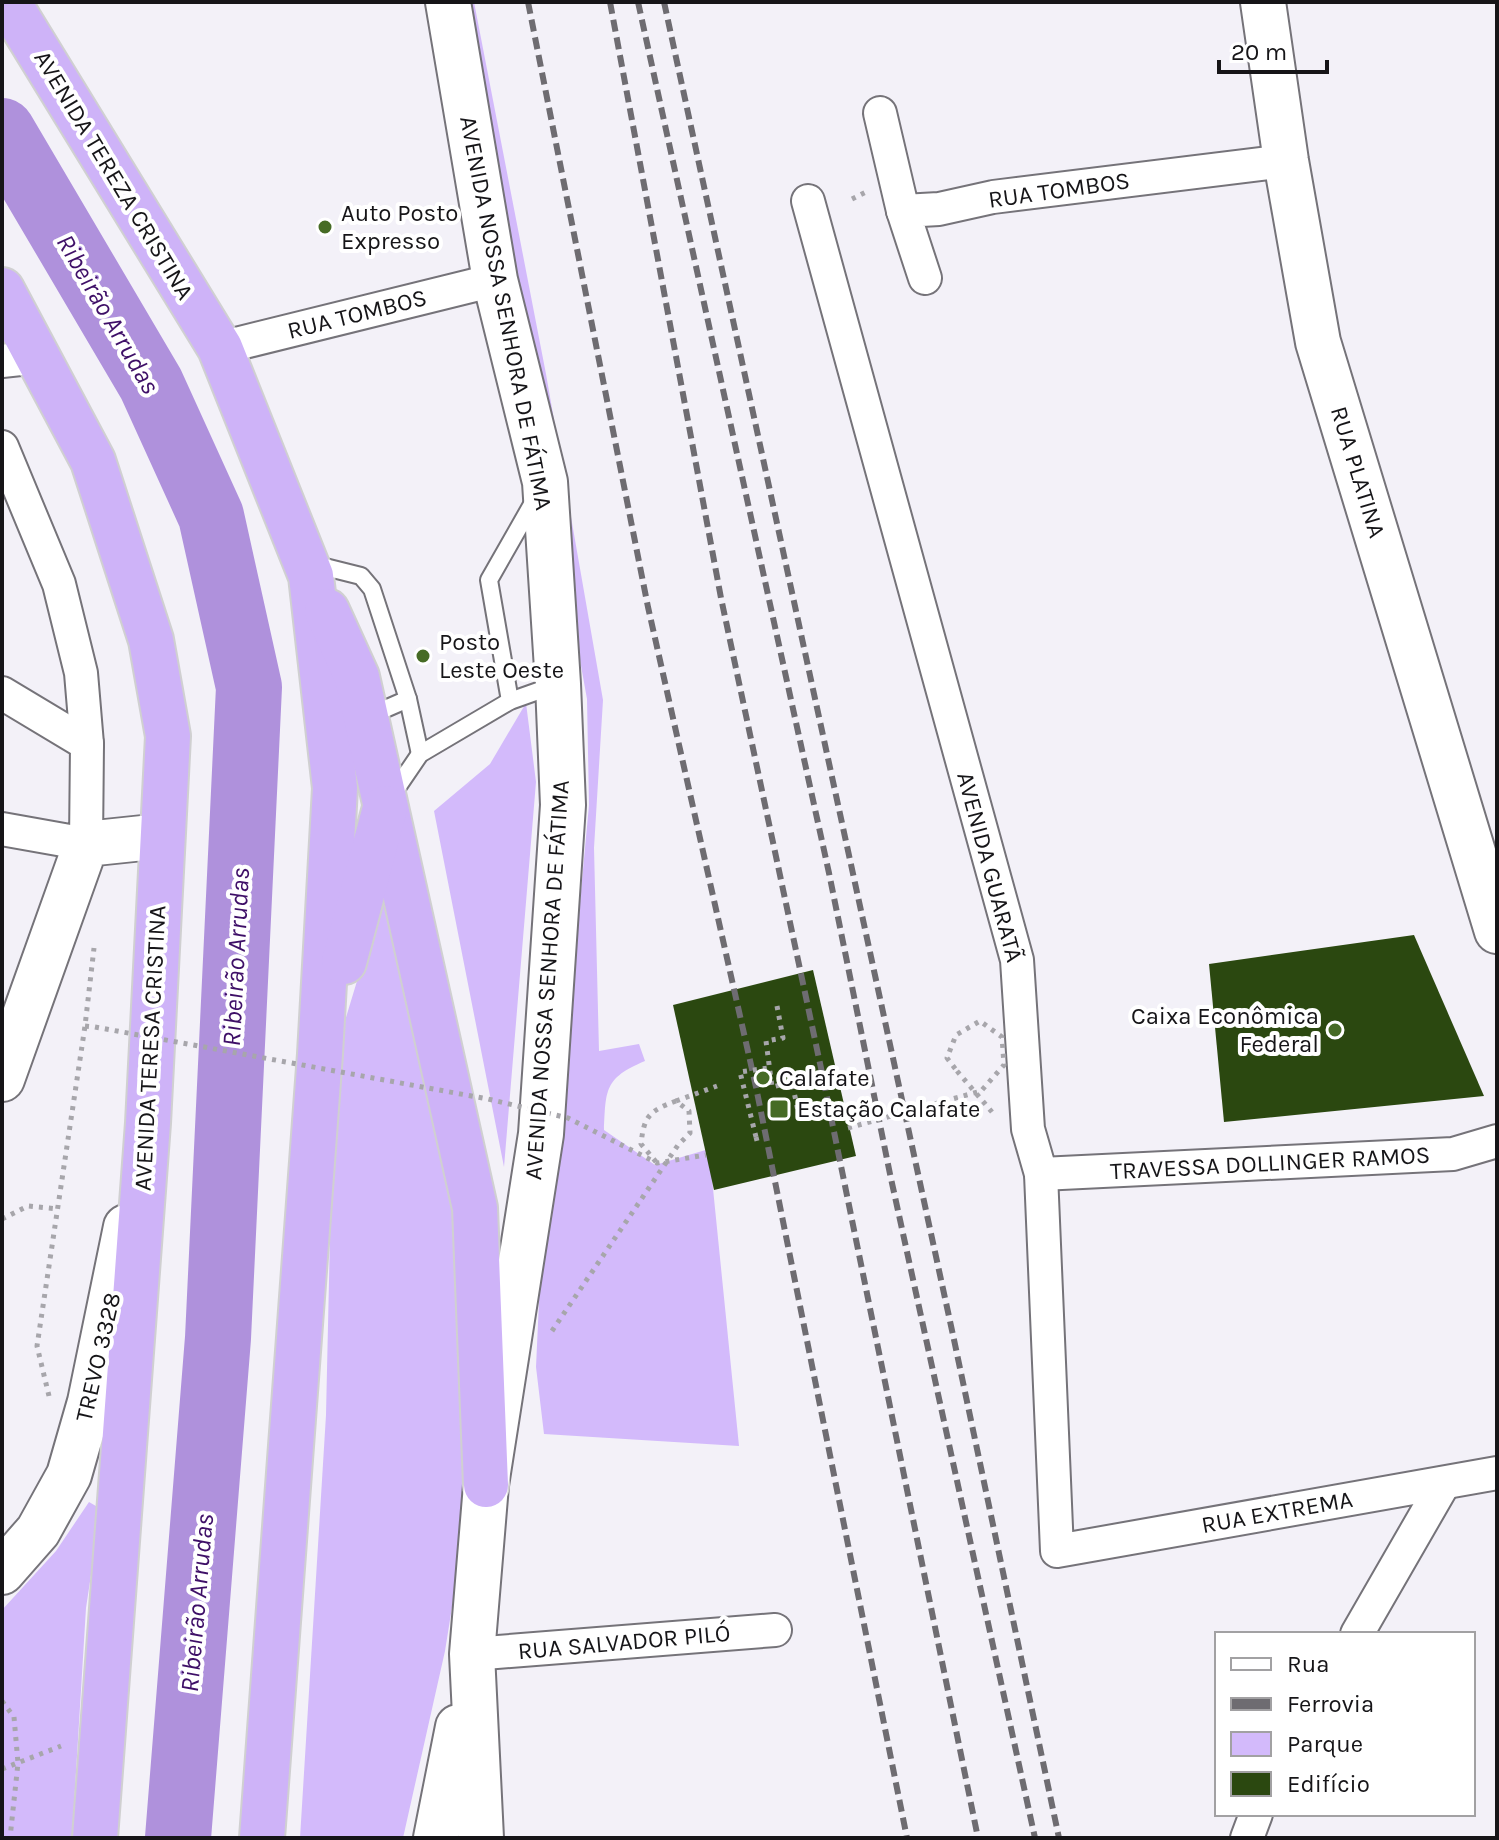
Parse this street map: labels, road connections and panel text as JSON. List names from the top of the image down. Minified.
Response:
{"streets":{"highway":["AVENIDA TEREZA CRISTINA","AVENIDA TERESA CRISTINA"],"main road":["AVENIDA NOSSA SENHORA DE FÁTIMA","RUA PLATINA","TREVO 3328"],"street":["RUA TOMBOS","AVENIDA GUARATÃ","TRAVESSA DOLLINGER RAMOS","RUA EXTREMA","RUA SALVADOR PILÓ"]},"crossings":[["AVENIDA TEREZA CRISTINA","RUA TOMBOS"],["RUA TOMBOS","AVENIDA NOSSA SENHORA DE FÁTIMA"],["RUA TOMBOS","RUA PLATINA"],["AVENIDA NOSSA SENHORA DE FÁTIMA","RUA SALVADOR PILÓ"],["AVENIDA GUARATÃ","TRAVESSA DOLLINGER RAMOS"],["AVENIDA GUARATÃ","RUA EXTREMA"],["AVENIDA TERESA CRISTINA","TREVO 3328"]],"water":["Ribeirão Arrudas"],"places":{"other":["Auto Posto Expresso","Posto Leste Oeste","Caixa Econômica Federal","Calafate"],"transit":["Estação Calafate"]},"legend":["Rua","Ferrovia","Parque","Edifício"],"scale_bar":"20 m"}
